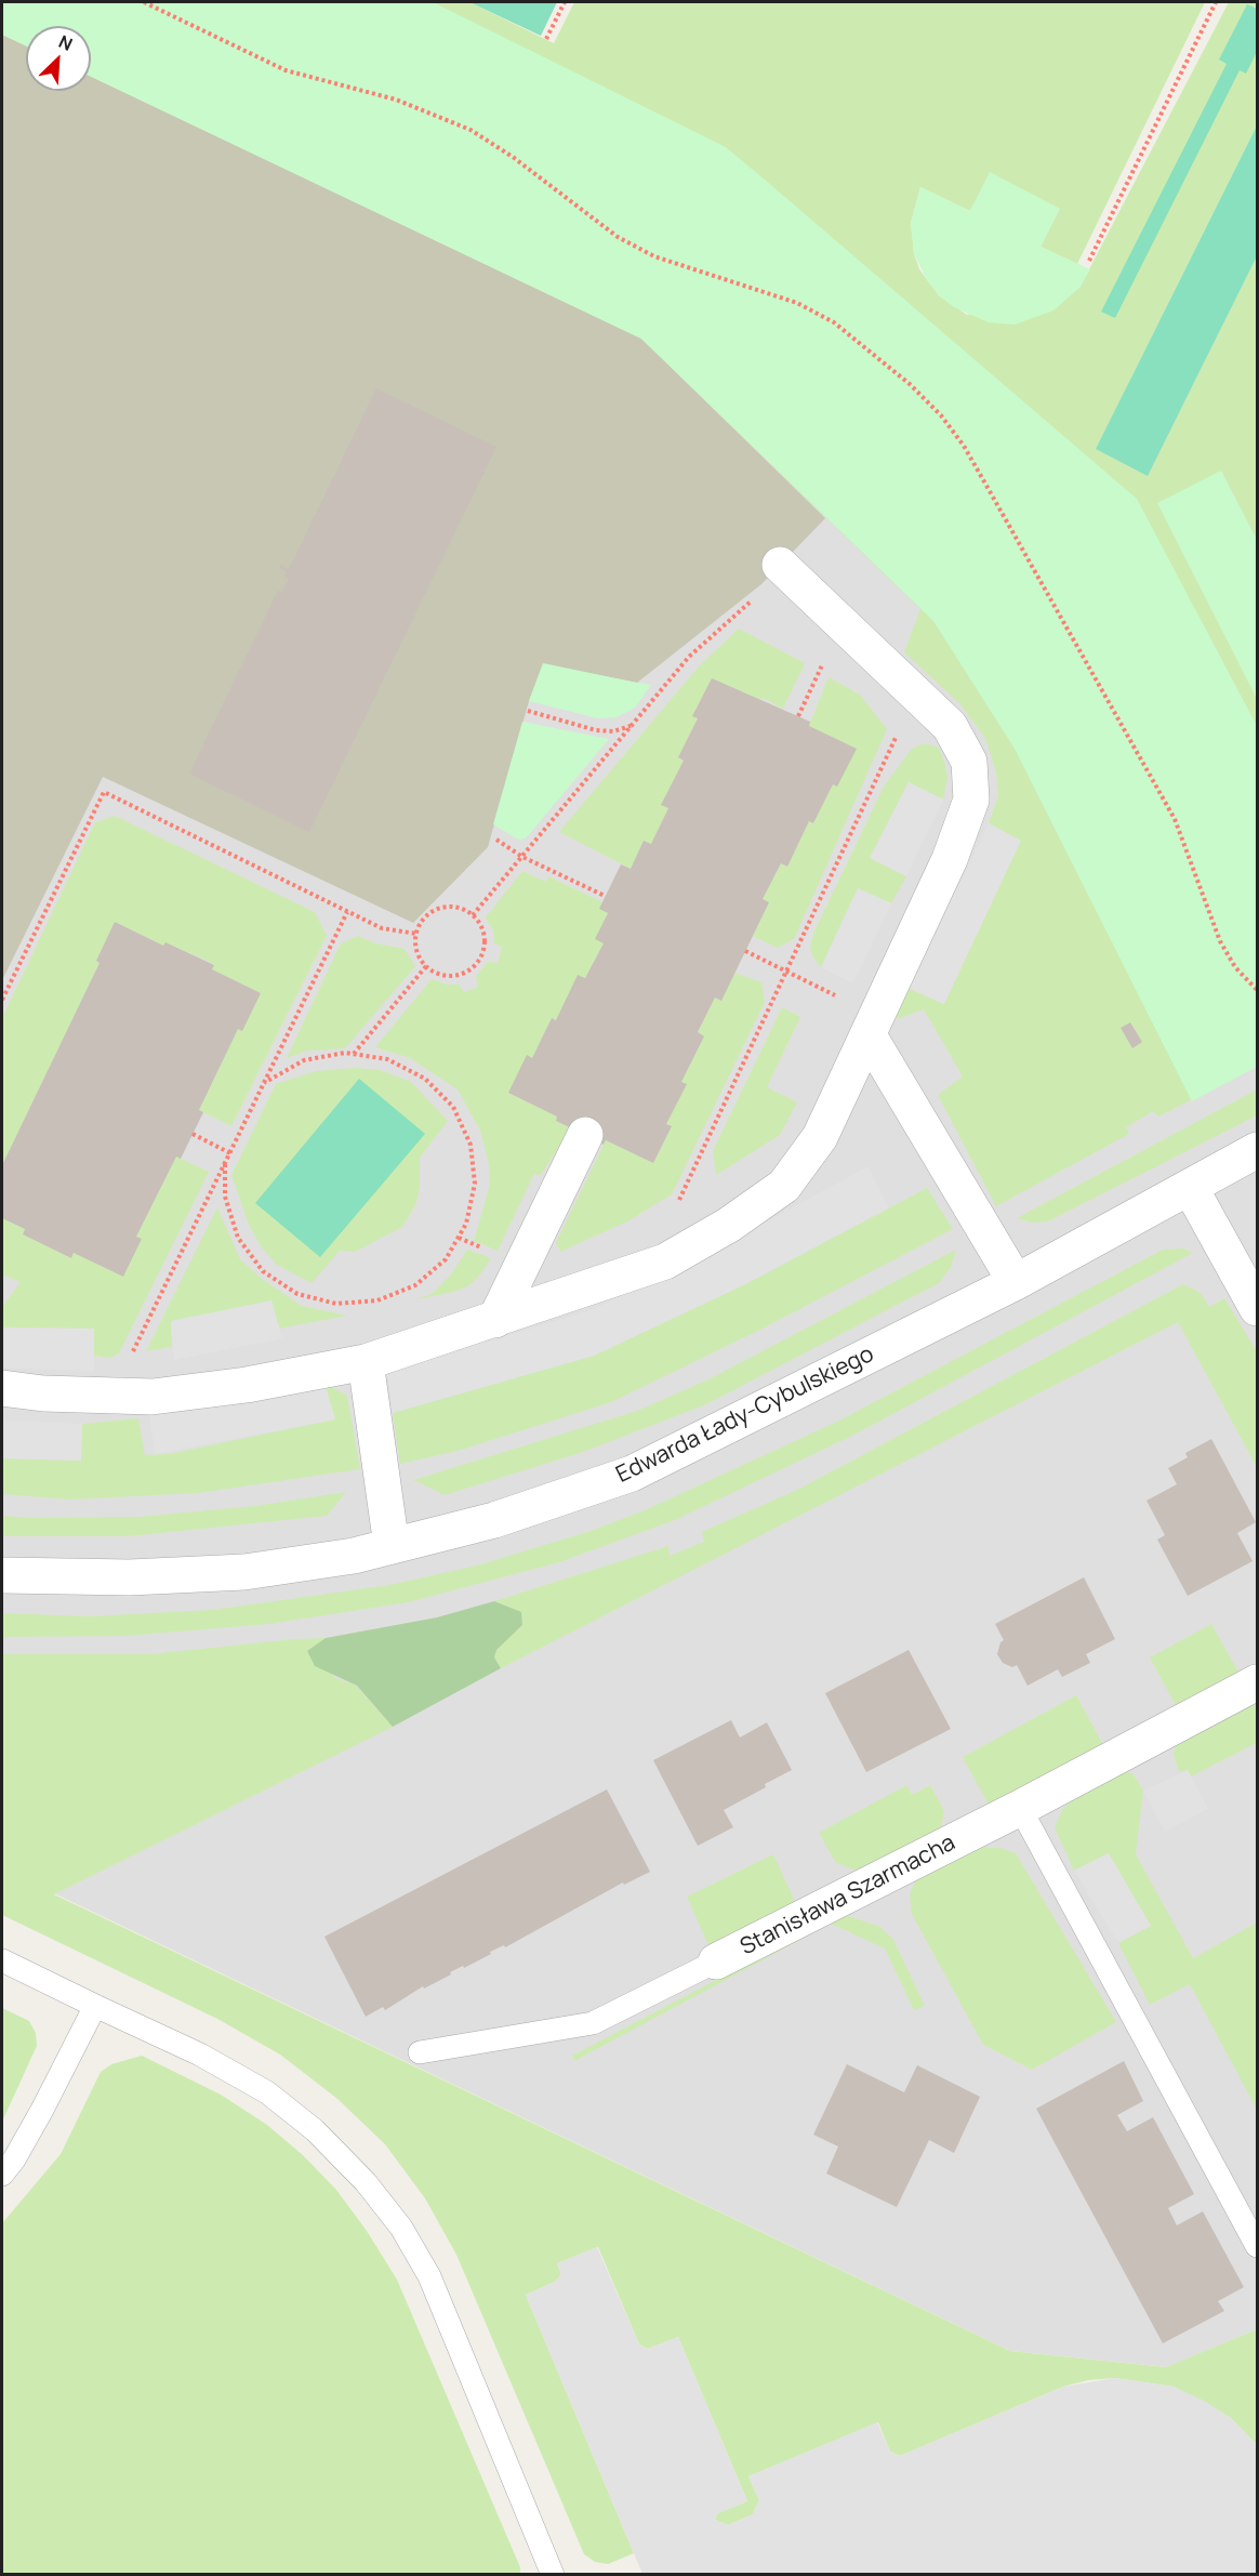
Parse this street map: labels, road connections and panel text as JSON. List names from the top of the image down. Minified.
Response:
{"streets":{"street":["Edwarda Łady-Cybulskiego","Stanisława Szarmacha"]},"north":"top right"}
